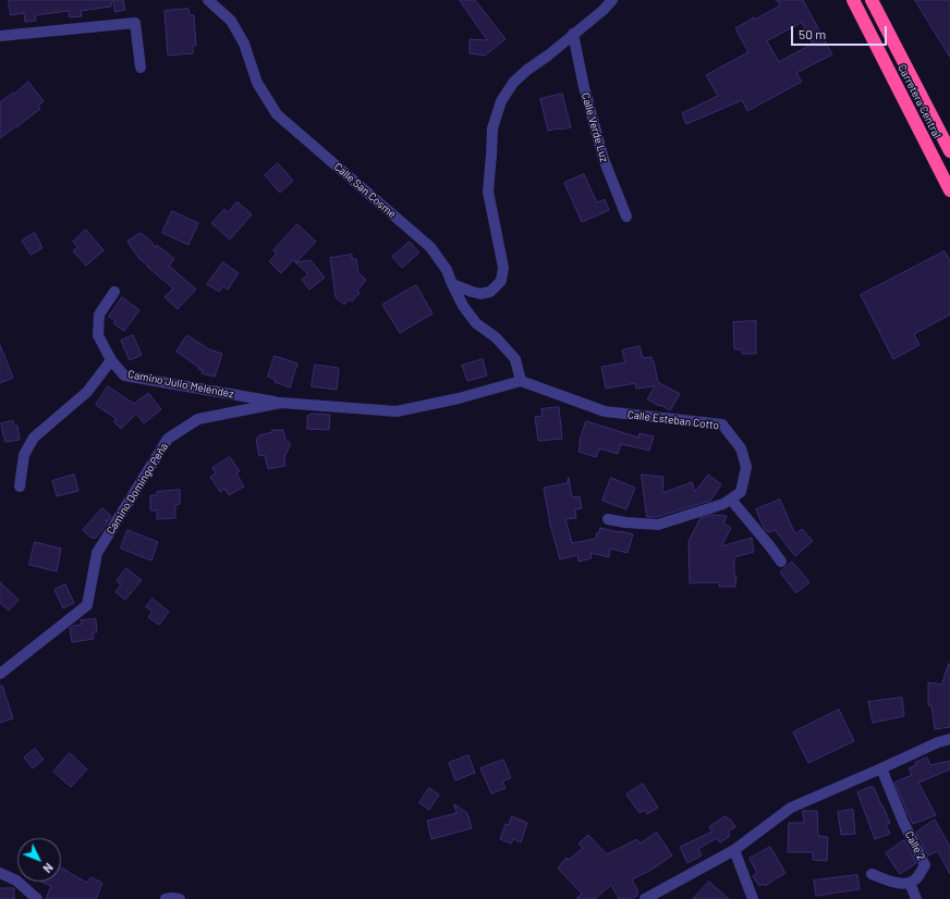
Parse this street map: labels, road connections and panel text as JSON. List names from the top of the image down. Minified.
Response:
{"streets":{"highway":["Carretera Central"],"street":["Calle Verde Luz","Calle San Cosme","Camino Julio Meléndez","Calle Esteban Cotto","Camino Domingo Peña","Calle 2"]},"crossings":[["Calle San Cosme","Calle Esteban Cotto"],["Calle San Cosme","Camino Domingo Peña"],["Camino Julio Meléndez","Camino Domingo Peña"],["Calle Esteban Cotto","Camino Domingo Peña"]],"scale_bar":"50 m","north":"bottom right"}
